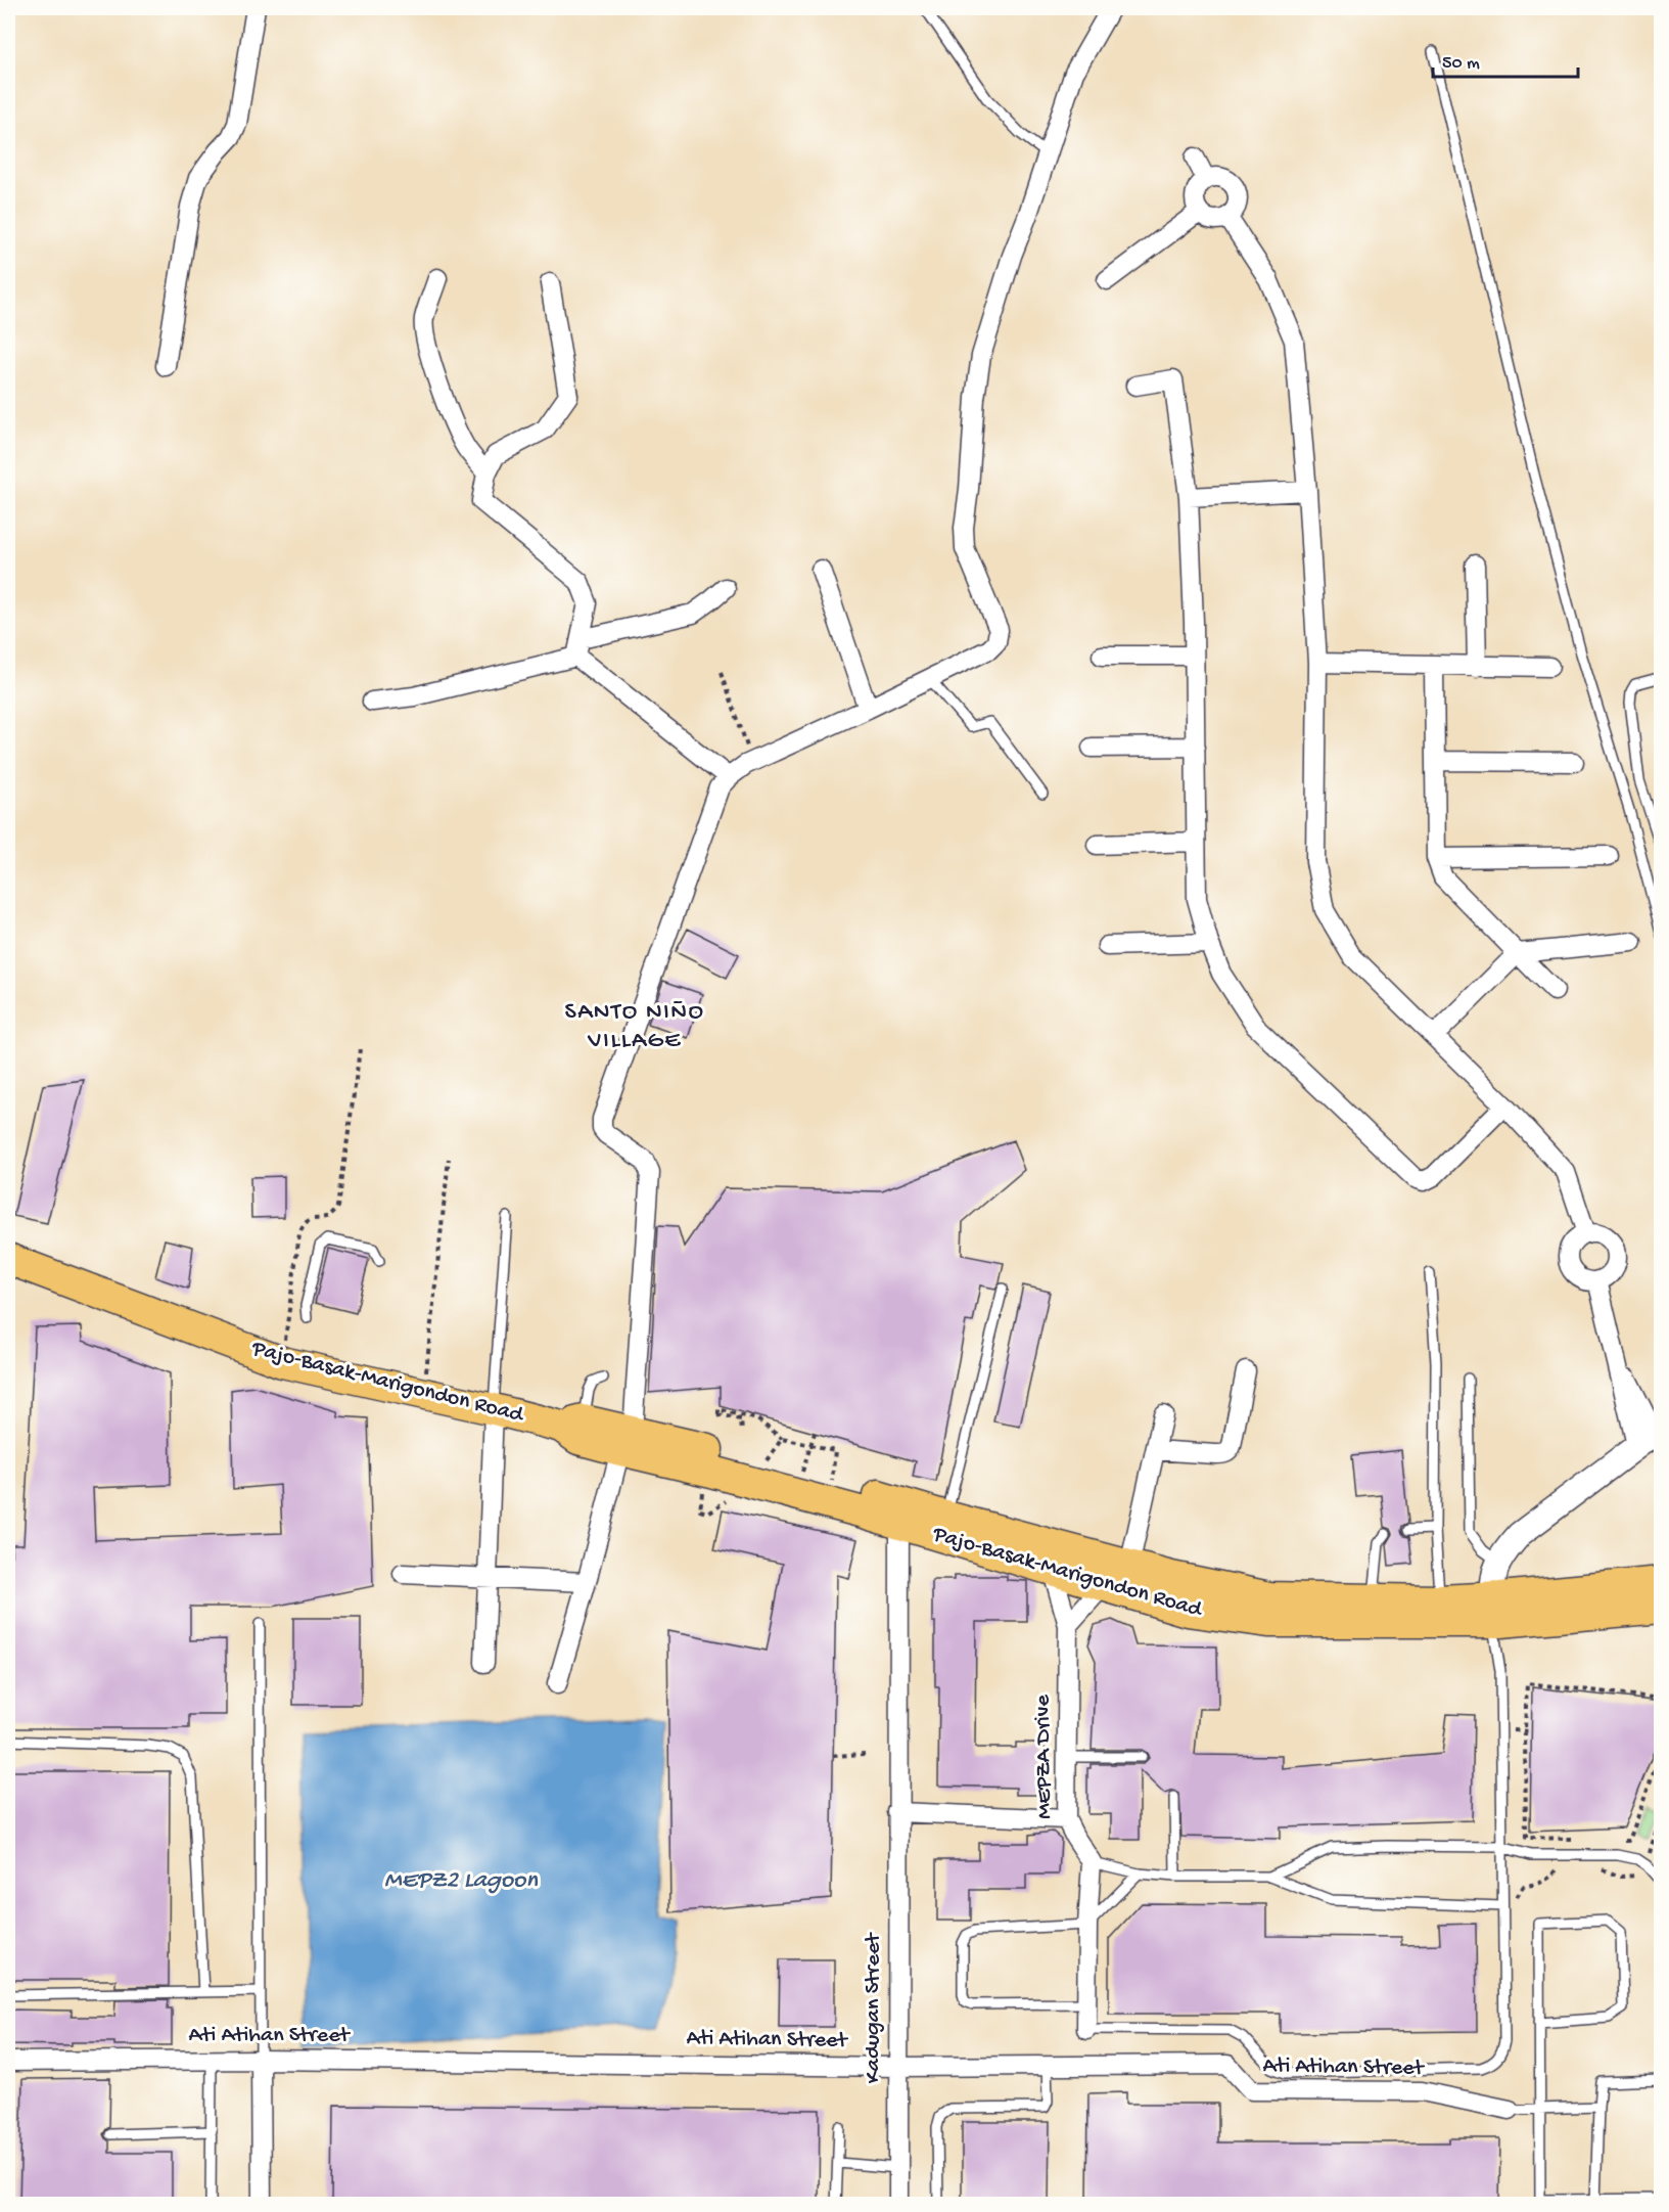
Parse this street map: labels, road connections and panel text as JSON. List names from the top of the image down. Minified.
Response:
{"streets":{"main road":["Pajo-Basak-Marigondon Road"],"street":["MEPZA Drive","Kadugan Street","Ati Atihan Street"]},"crossings":[["Pajo-Basak-Marigondon Road","MEPZA Drive"],["Kadugan Street","Ati Atihan Street"]],"districts":["SANTO NIÑO VILLAGE"],"water":["MEPZ2 Lagoon"],"scale_bar":"50 m"}
